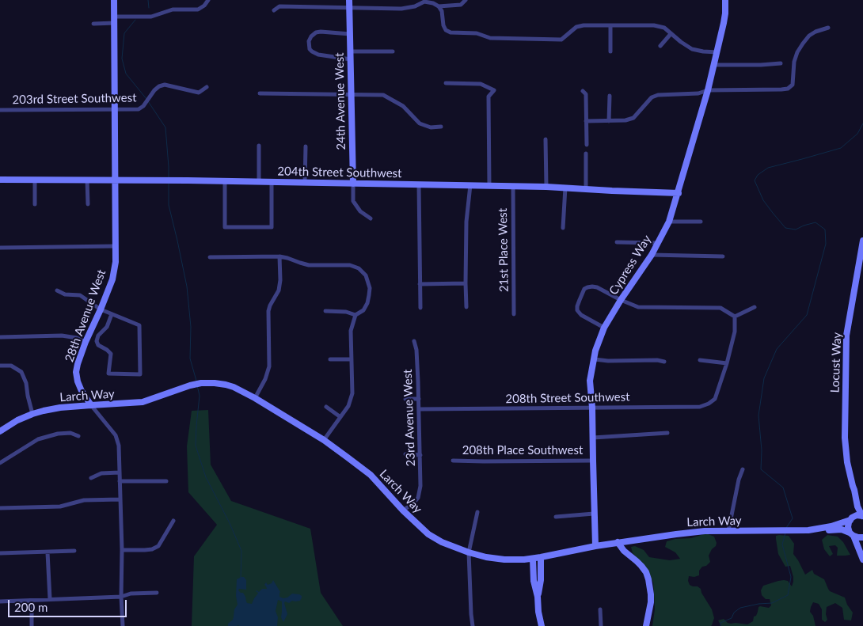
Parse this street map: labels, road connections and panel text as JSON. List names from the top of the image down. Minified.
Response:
{"streets":{"street":["203rd Street Southwest","24th Avenue West","204th Street Southwest","21st Place West","Cypress Way","28th Avenue West","Locust Way","Larch Way","208th Street Southwest","23rd Avenue West","208th Place Southwest"]},"crossings":[["203rd Street Southwest","28th Avenue West"],["24th Avenue West","204th Street Southwest"],["204th Street Southwest","21st Place West"],["204th Street Southwest","Cypress Way"],["204th Street Southwest","28th Avenue West"],["Cypress Way","Larch Way"],["Cypress Way","208th Street Southwest"],["Cypress Way","208th Place Southwest"],["28th Avenue West","Larch Way"],["Locust Way","Larch Way"],["Larch Way","23rd Avenue West"],["208th Street Southwest","23rd Avenue West"]],"scale_bar":"200 m"}
